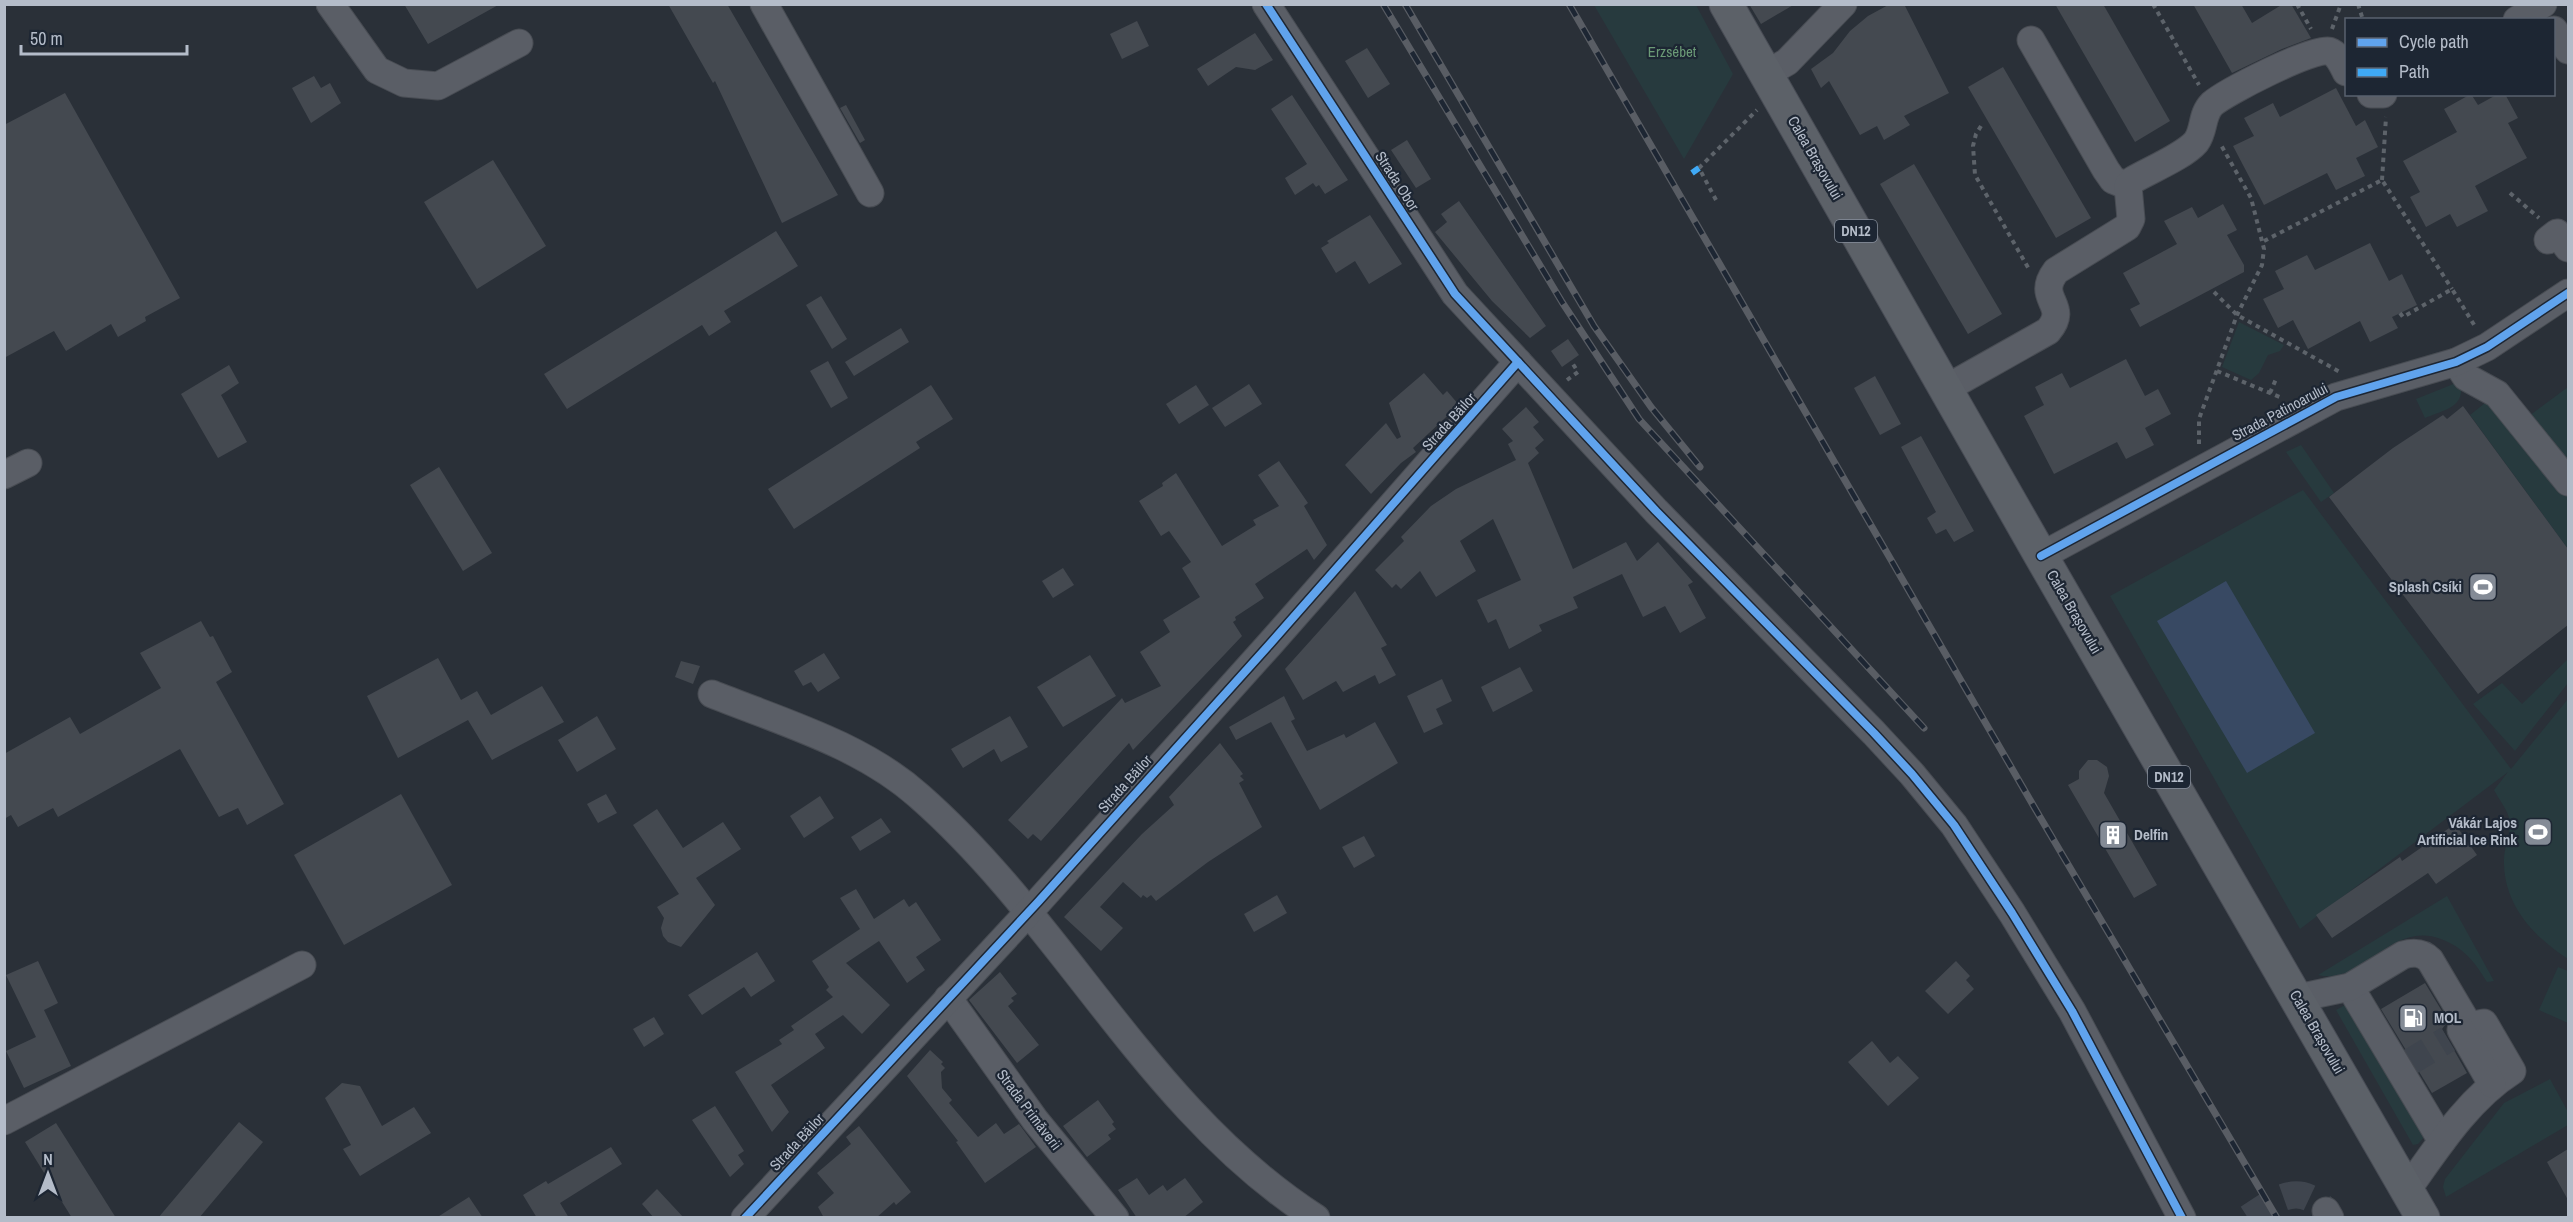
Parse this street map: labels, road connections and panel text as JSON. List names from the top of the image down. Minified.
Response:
{"streets":{"main road":["Calea Brașovului","DN12"],"street":["Strada Obor","Strada Patinoarului","Strada Băilor","Strada Primăverii"]},"crossings":[["Calea Brașovului","Strada Patinoarului"],["Strada Obor","Strada Băilor"],["Strada Băilor","Strada Primăverii"]],"parks":["Erzsébet"],"places":{"sports":["Splash Csíki","Vákár Lajos Artificial Ice Rink"],"building":["Delfin"],"fuel station":["MOL"]},"legend":["Cycle path","Path"],"scale_bar":"50 m","north":"top"}
